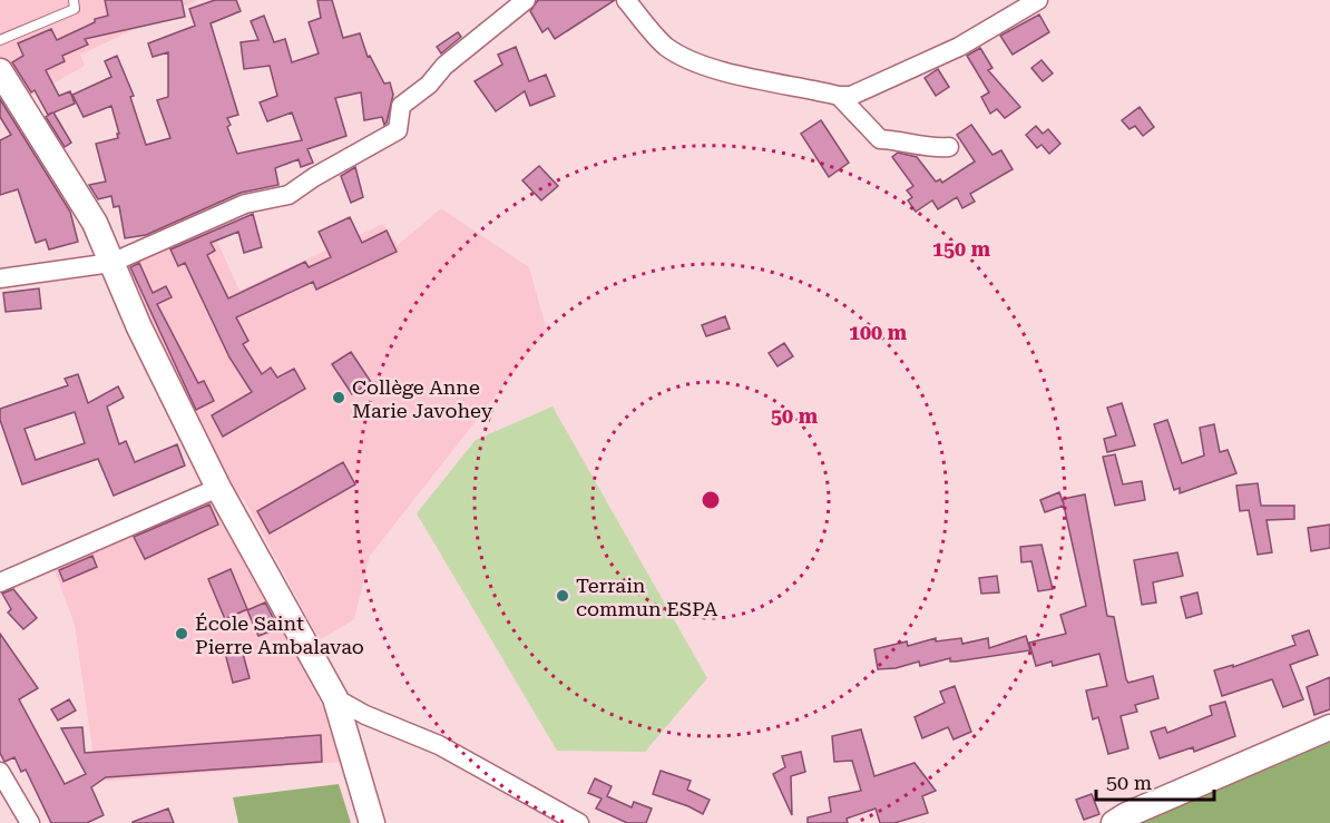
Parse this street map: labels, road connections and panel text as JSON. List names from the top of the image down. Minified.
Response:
{"places":["Collège Anne Marie Javohey","Terrain commun ESPA","École Saint Pierre Ambalavao"],"scale_bar":"50 m","rings":["150 m","100 m","50 m"]}
